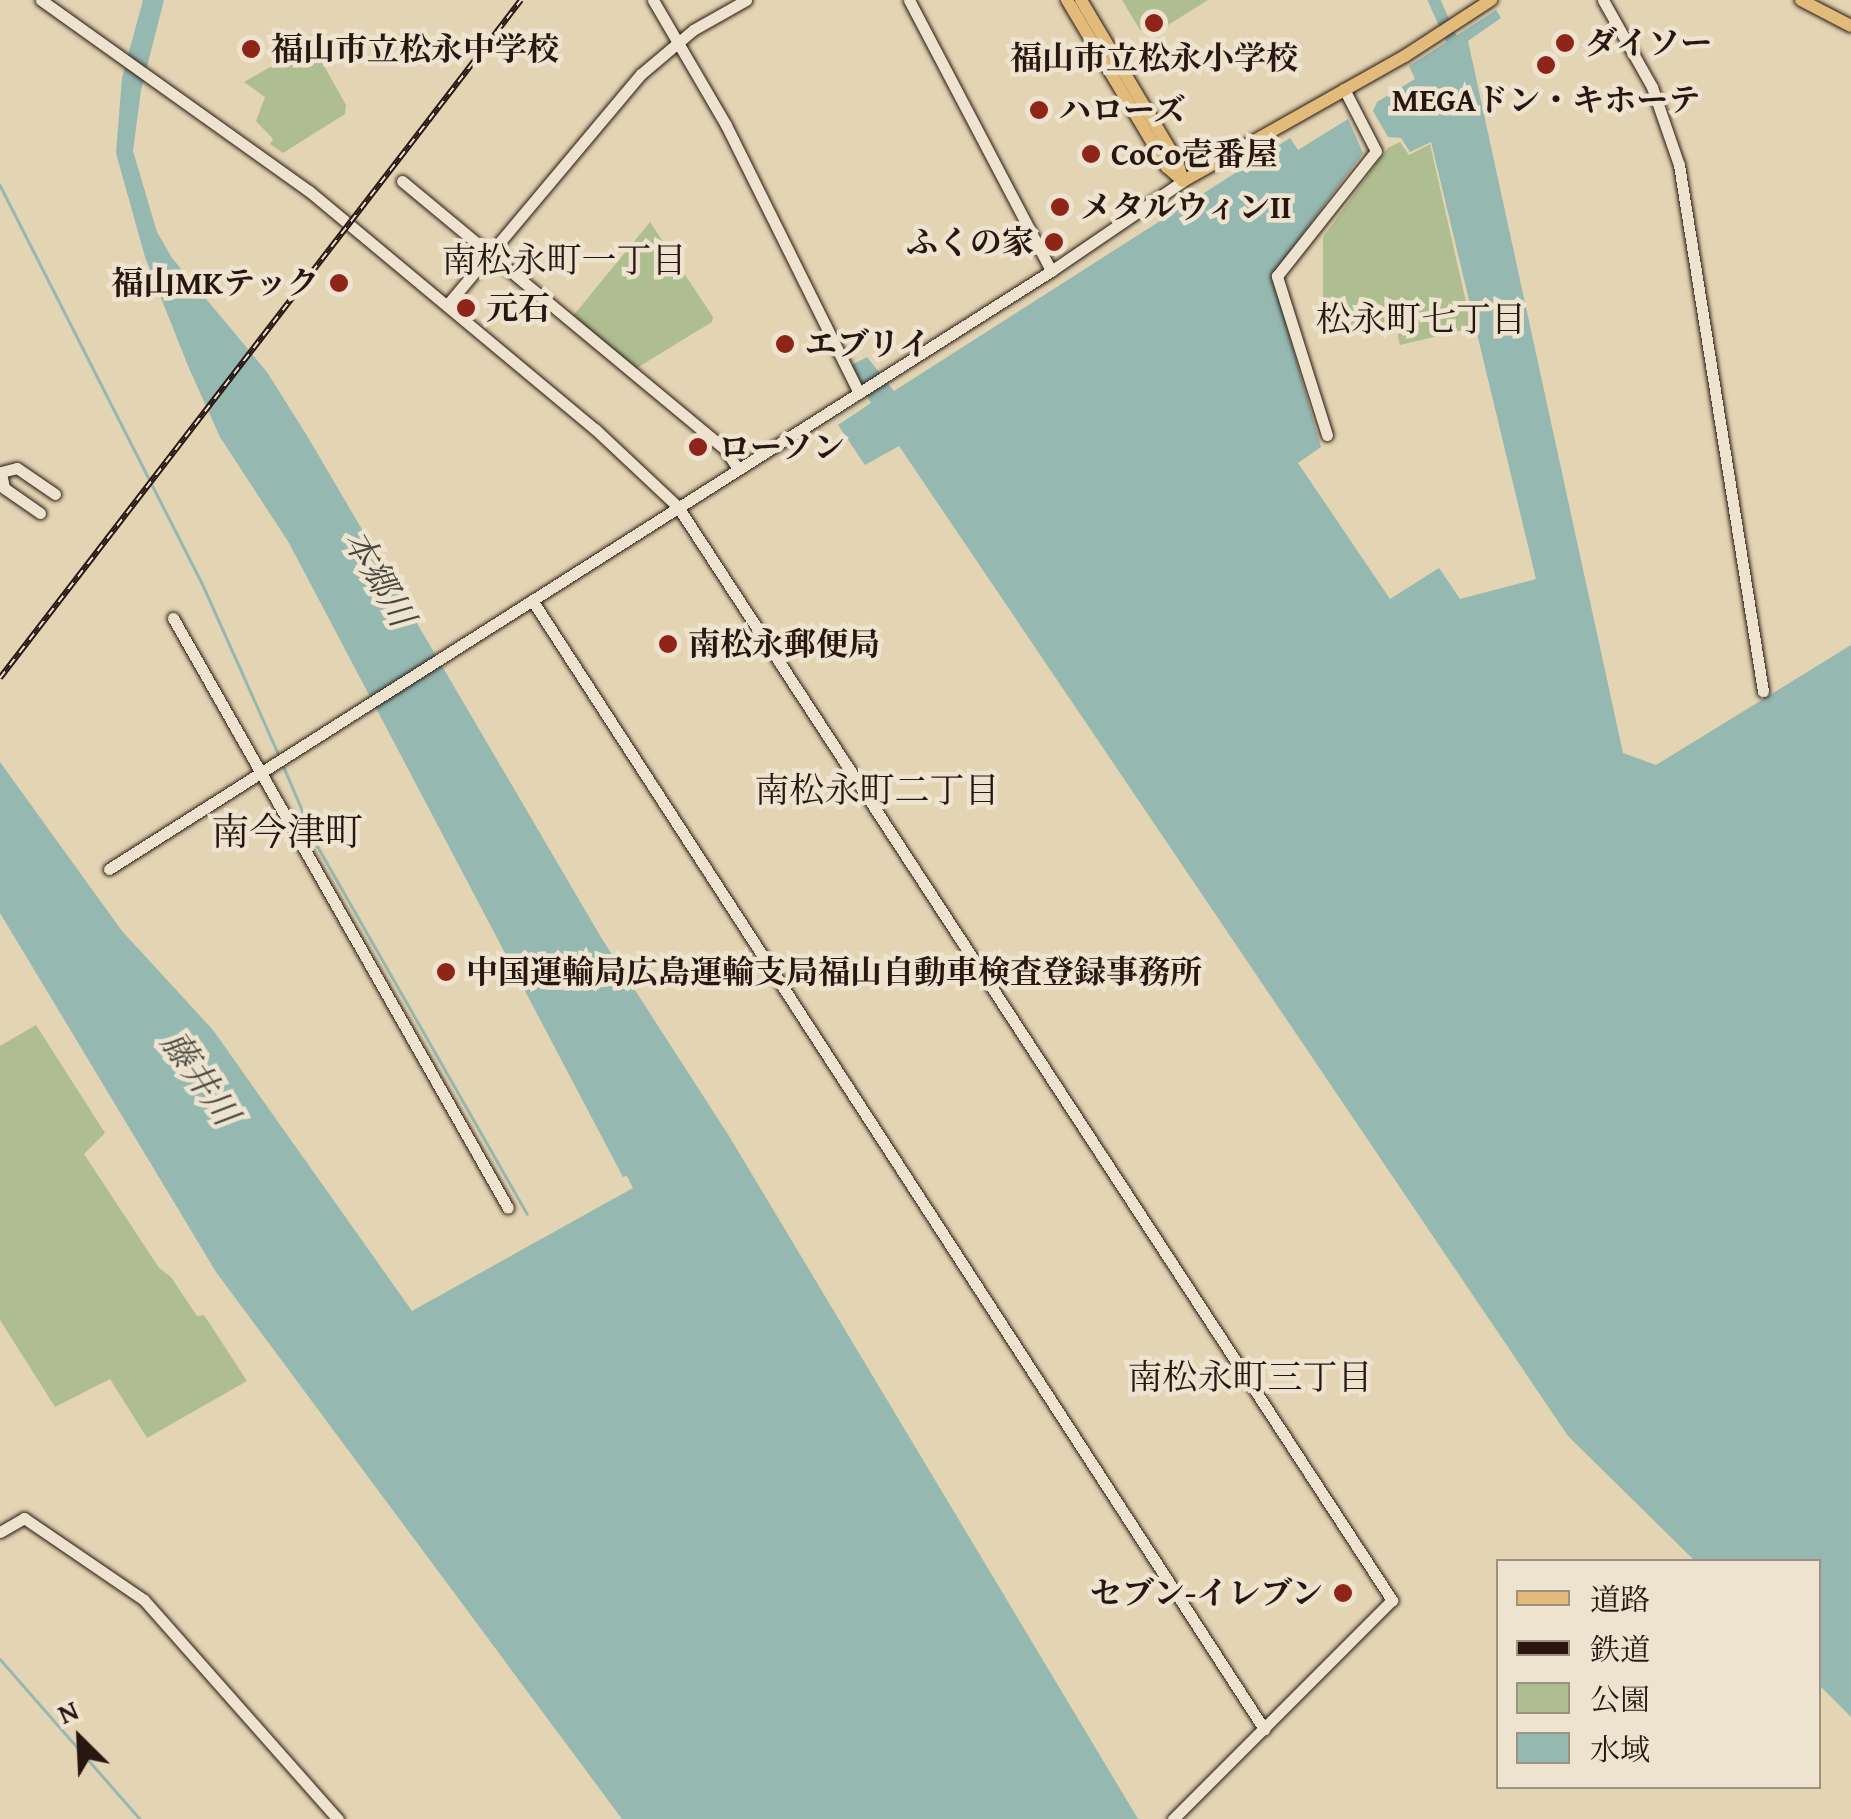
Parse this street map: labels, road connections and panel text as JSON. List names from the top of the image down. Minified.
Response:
{"districts":["南松永町一丁目","松永町七丁目","南松永町二丁目","南今津町","南松永町三丁目"],"water":["本郷川","藤井川"],"places":["福山市立松永小学校","ダイソー","福山市立松永中学校","MEGAドン・キホーテ","ハローズ","CoCo壱番屋","メタルウィンII","ふくの家","福山MKテック","元石","エブリイ","ローソン","南松永郵便局","中国運輸局広島運輸支局福山自動車検査登録事務所","セブン-イレブン"],"legend":["道路","鉄道","公園","水域"],"north":"top left"}
